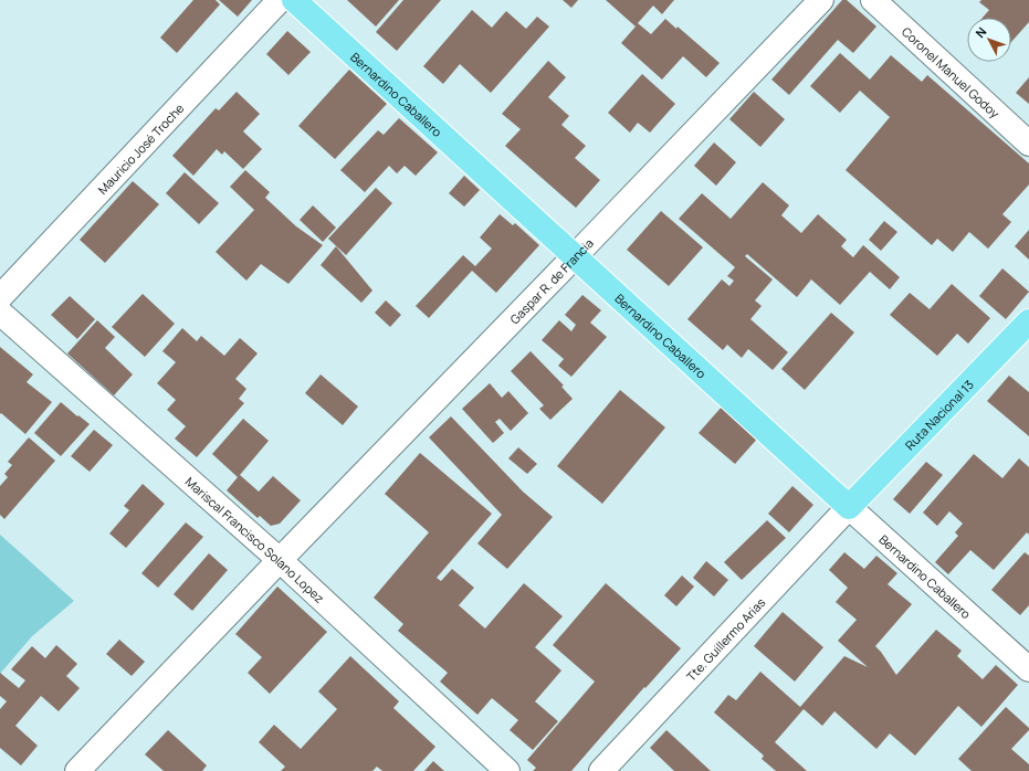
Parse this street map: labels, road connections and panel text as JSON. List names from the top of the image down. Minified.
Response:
{"streets":{"highway":["Bernardino Caballero","Ruta Nacional 13"],"street":["Coronel Manuel Godoy","Mauricio José Troche","Gaspar R. de Francia","Mariscal Francisco Solano Lopez","Tte. Guillermo Arias"]},"crossings":[["Bernardino Caballero","Gaspar R. de Francia"],["Bernardino Caballero","Ruta Nacional 13"],["Bernardino Caballero","Tte. Guillermo Arias"],["Gaspar R. de Francia","Mariscal Francisco Solano Lopez"],["Ruta Nacional 13","Tte. Guillermo Arias"]],"north":"top left"}
